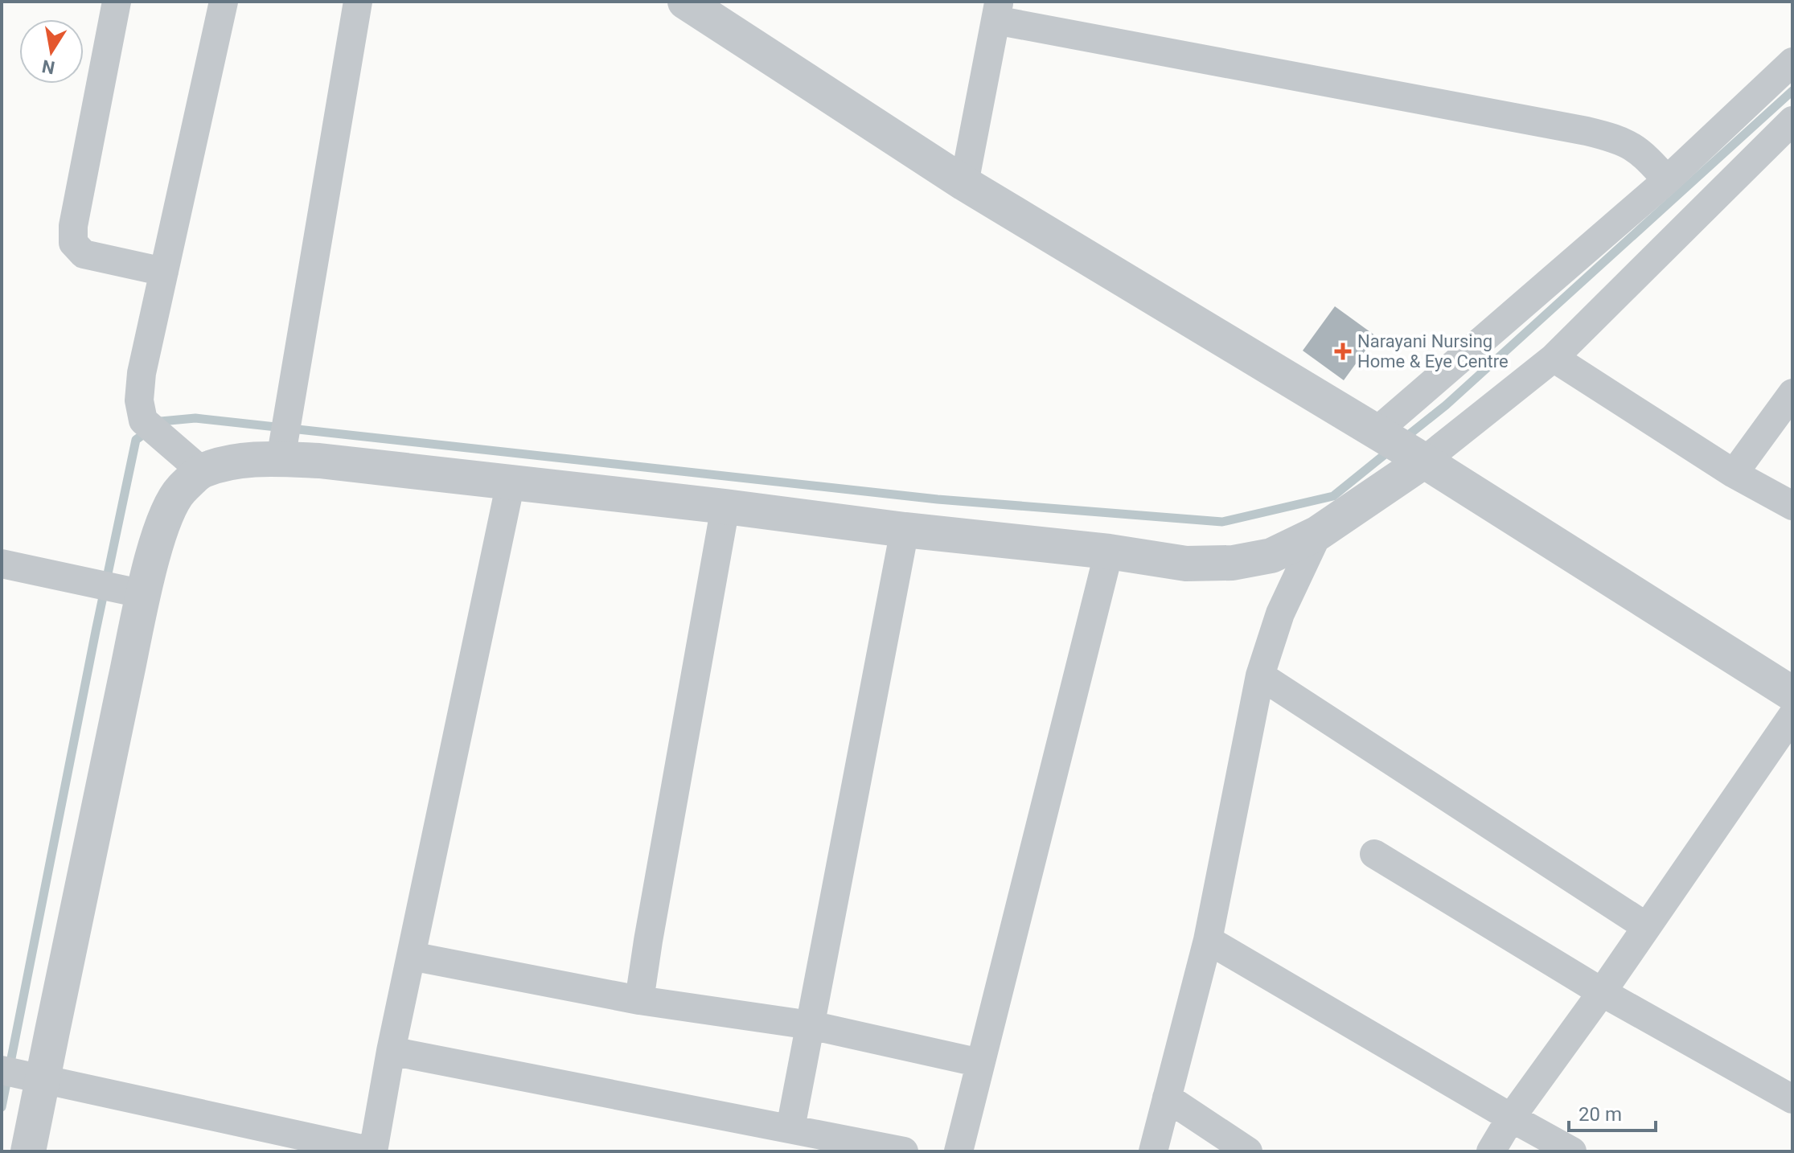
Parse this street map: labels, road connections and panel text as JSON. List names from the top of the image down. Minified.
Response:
{"places":{"health":["Narayani Nursing Home & Eye Centre"]},"scale_bar":"20 m","north":"bottom"}
